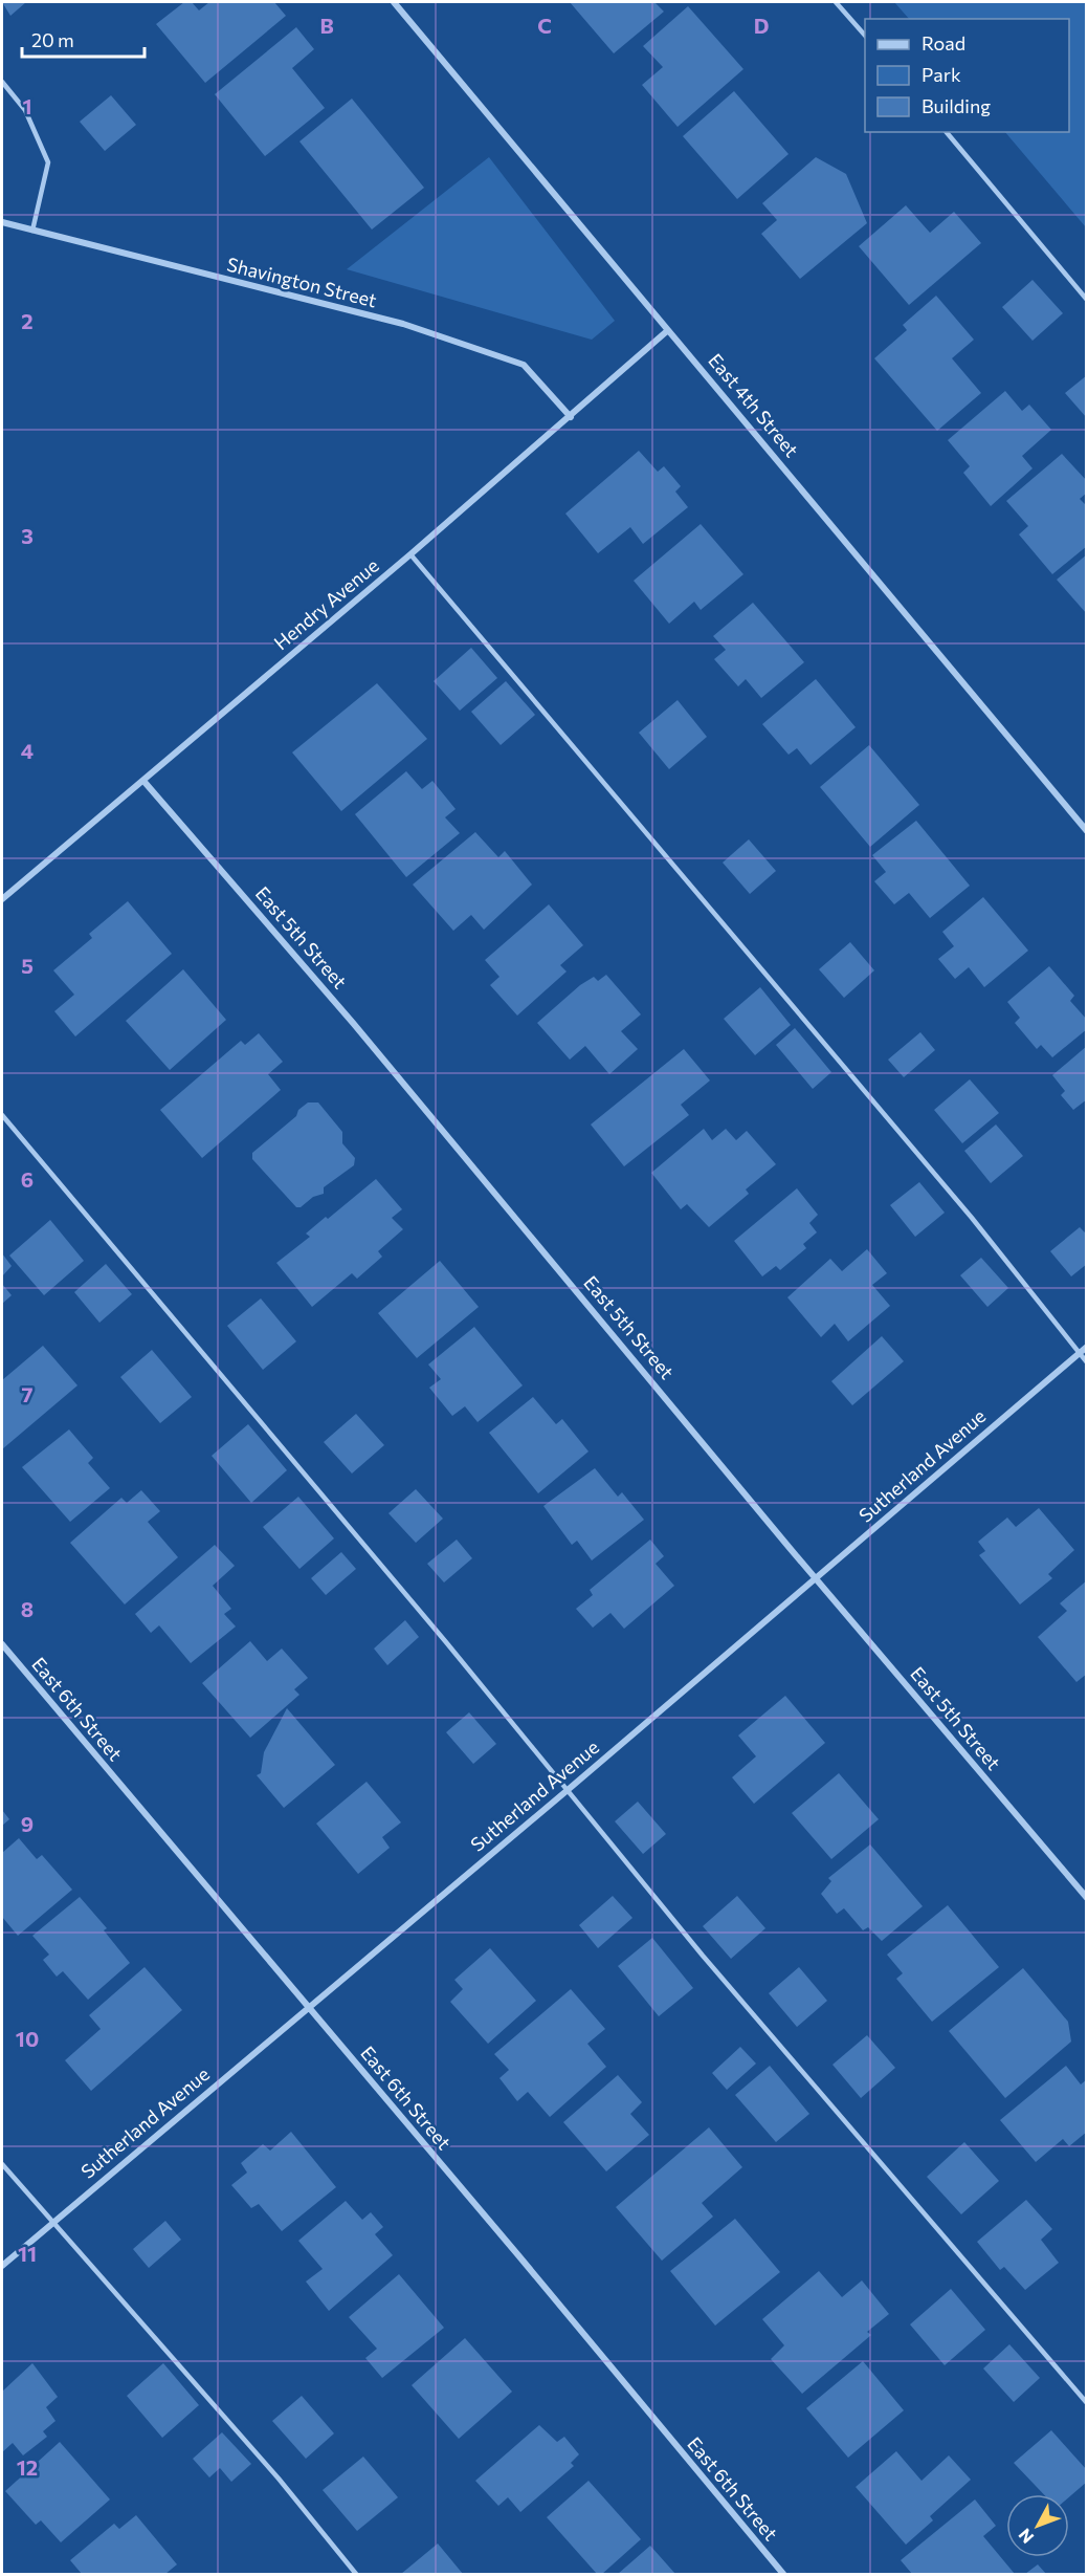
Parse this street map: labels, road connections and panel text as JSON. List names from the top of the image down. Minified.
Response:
{"streets":{"street":["Shavington Street","East 4th Street","Hendry Avenue","East 5th Street","Sutherland Avenue","East 6th Street"]},"crossings":[["Shavington Street","Hendry Avenue"],["East 4th Street","Hendry Avenue"],["Hendry Avenue","East 5th Street"],["East 5th Street","Sutherland Avenue"],["Sutherland Avenue","East 6th Street"]],"legend":["Road","Park","Building"],"scale_bar":"20 m","north":"bottom left","grid":{"columns":["B","C","D"],"rows":["1","2","3","4","5","6","7","8","9","10","11","12"]}}
